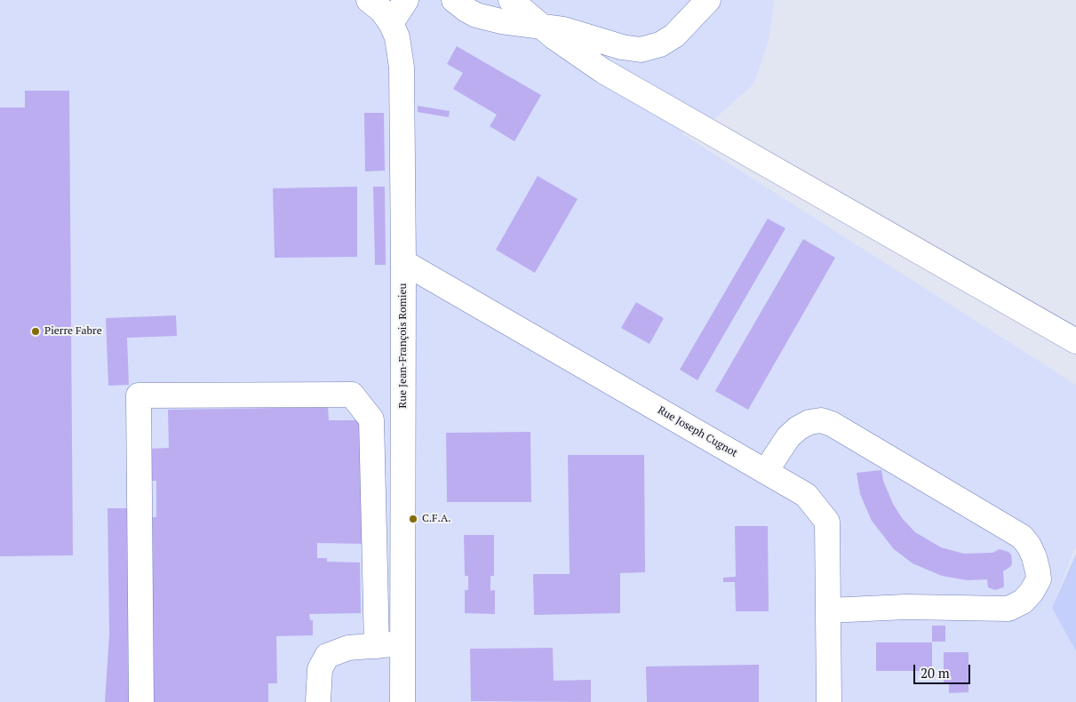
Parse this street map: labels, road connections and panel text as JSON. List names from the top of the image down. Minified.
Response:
{"streets":{"street":["Rue Jean-François Romieu","Rue Joseph Cugnot"]},"crossings":[["Rue Jean-François Romieu","Rue Joseph Cugnot"]],"places":["Pierre Fabre","C.F.A."],"scale_bar":"20 m"}
